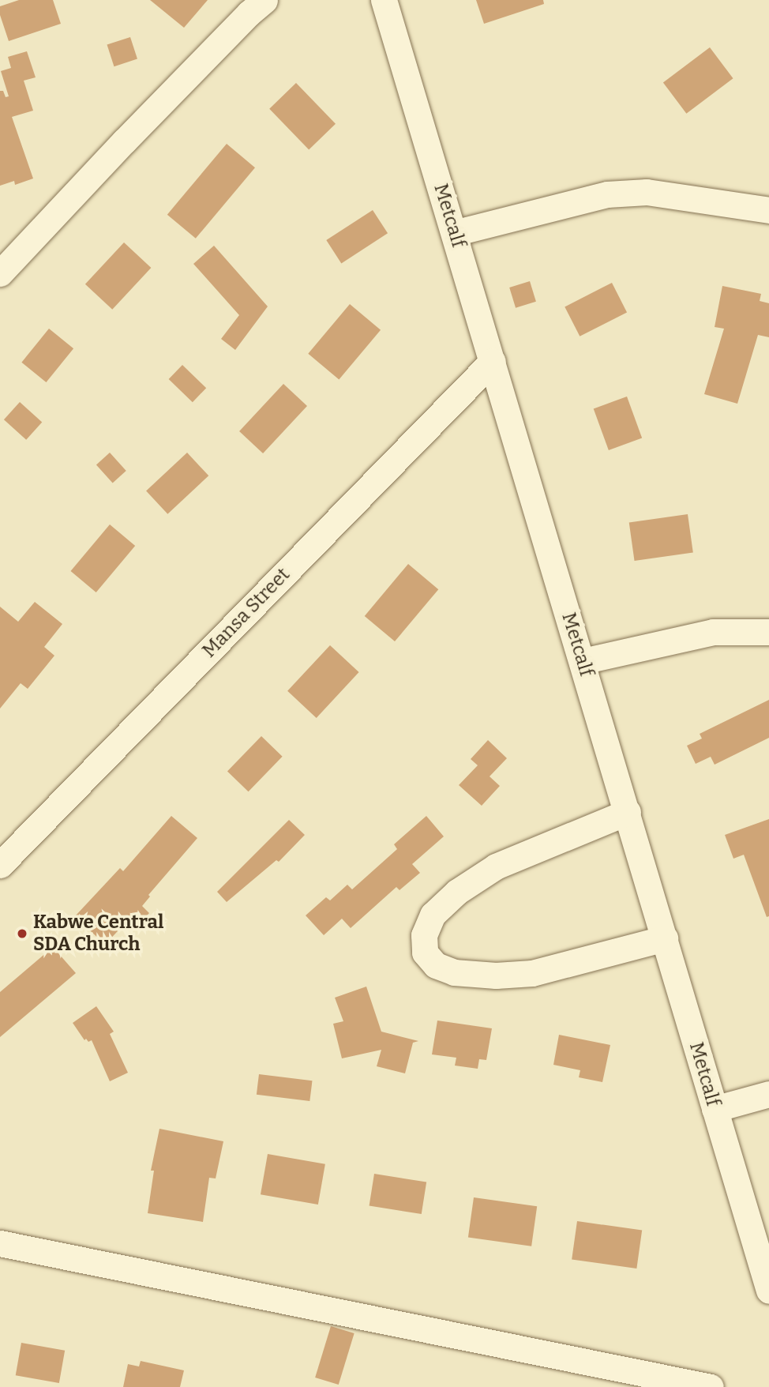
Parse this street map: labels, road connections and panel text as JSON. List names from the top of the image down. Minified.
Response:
{"streets":{"street":["Metcalf","Mansa Street"]},"crossings":[["Metcalf","Mansa Street"]],"places":["Kabwe Central SDA Church"]}
